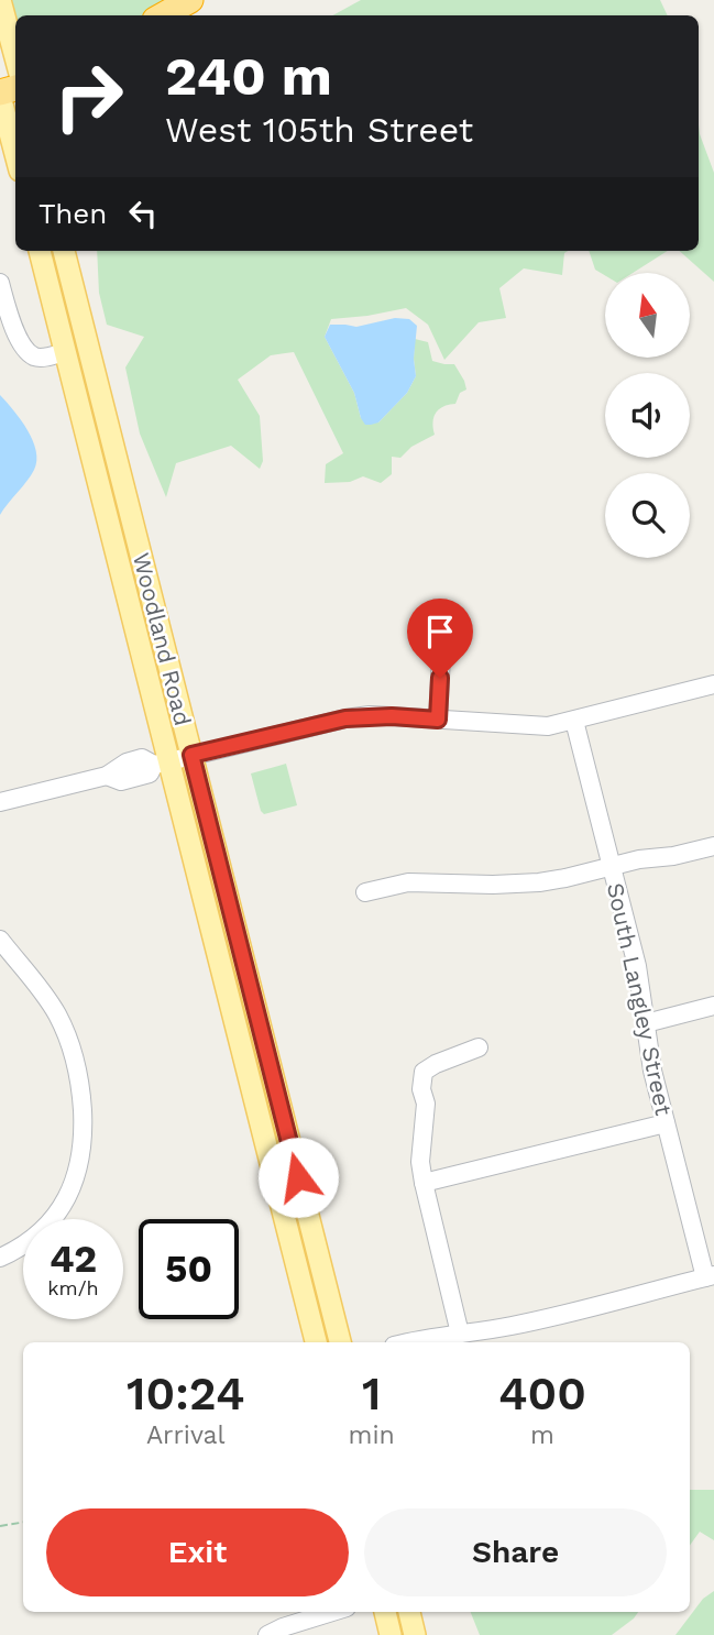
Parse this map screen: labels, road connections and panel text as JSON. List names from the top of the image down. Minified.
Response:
{"streets":{"main road":["Woodland Road"],"street":["South Langley Street"]},"north":"top","page":{"turn":["240 m","West 105th Street"],"then":"Then","speed":"42 km/h","limit":"50","eta":["10:24","Arrival","1","min","400","m"],"buttons":["Exit","Share"]}}
